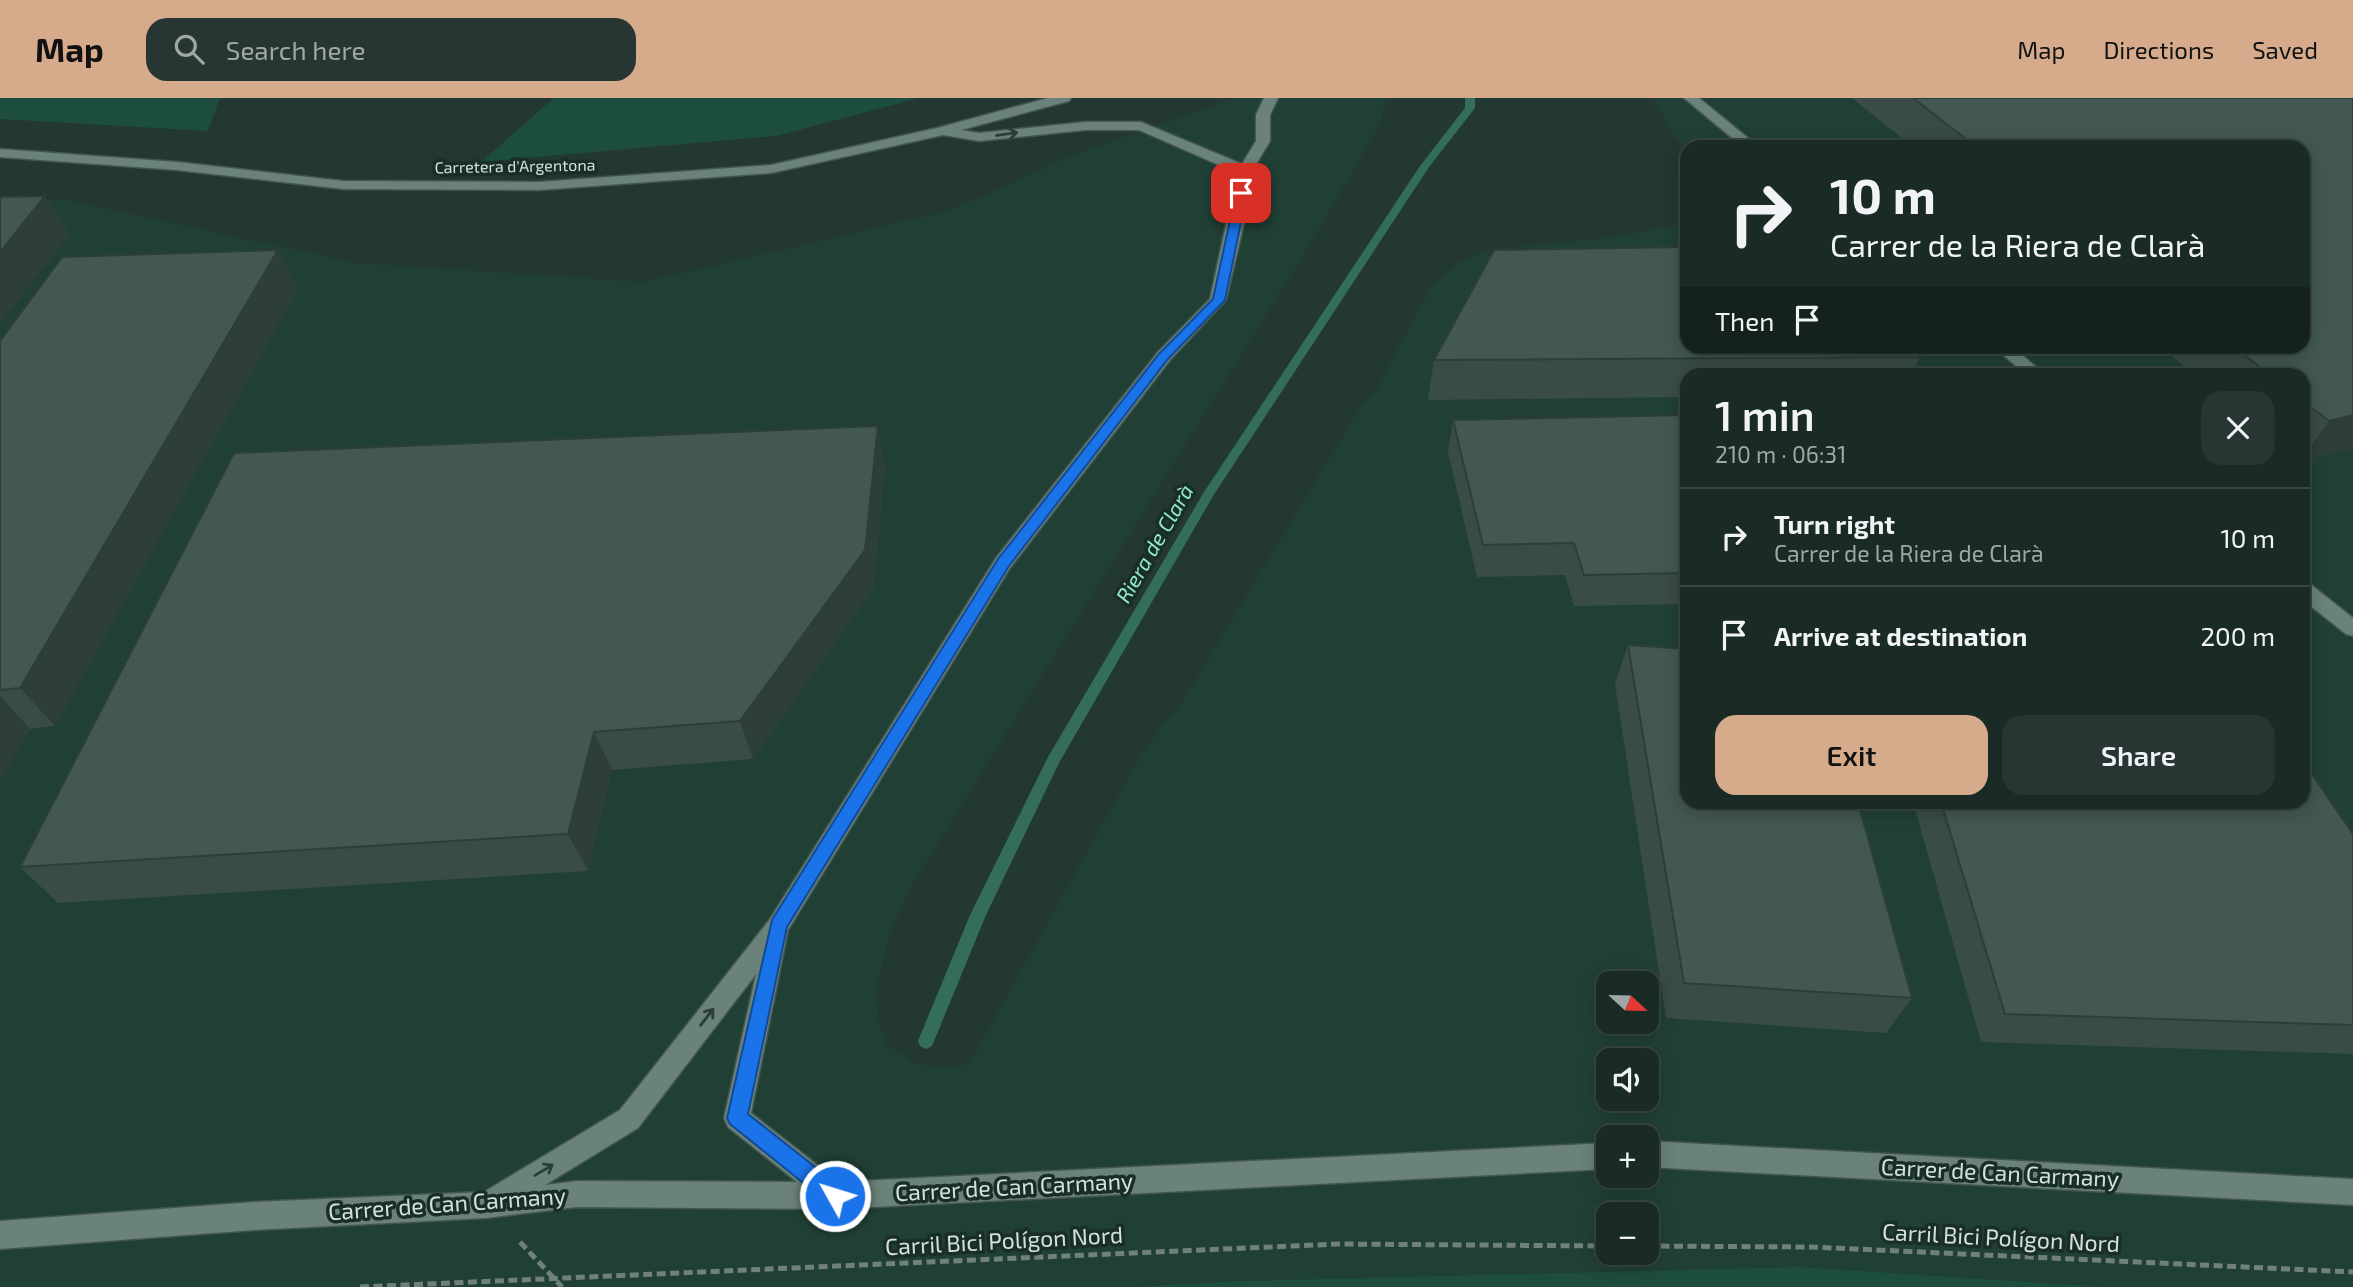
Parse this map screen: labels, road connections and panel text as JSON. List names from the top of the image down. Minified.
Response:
{"streets":{"street":["Carretera d'Argentona","Carrer de Can Carmany"],"path":["Carril Bici Polígon Nord"]},"water":["Riera de Clarà"],"north":"right","page":{"header":"Map","search":"Search here","nav":["Map","Directions","Saved"],"turn":["10 m","Carrer de la Riera de Clarà"],"then":"Then","heading":["1 min","210 m · 06:31"],"list":[{"name":"Turn right","note":"Carrer de la Riera de Clarà","value":"10 m"},{"name":"Arrive at destination","value":"200 m"}],"buttons":["Exit","Share"],"map_buttons":["+","−"]}}
